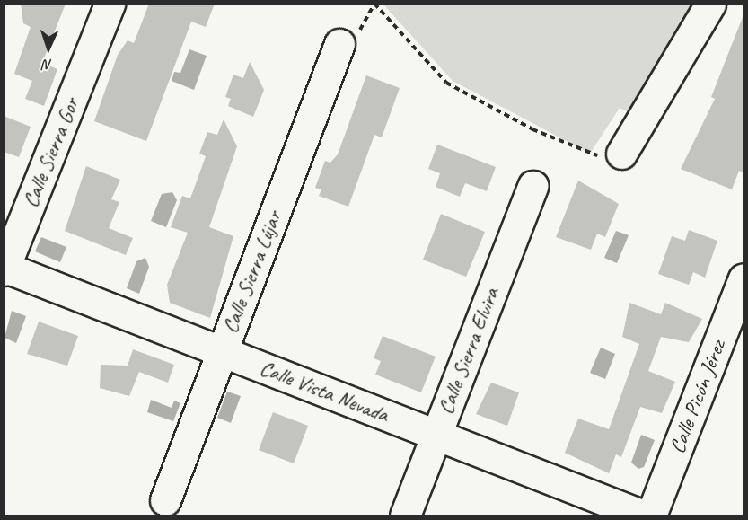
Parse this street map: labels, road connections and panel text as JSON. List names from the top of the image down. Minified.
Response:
{"streets":{"street":["Calle Sierra Gor","Calle Sierra Lújar","Calle Sierra Elvira","Calle Vista Nevada","Calle Picón Jérez"]},"crossings":[["Calle Sierra Gor","Calle Vista Nevada"],["Calle Sierra Lújar","Calle Vista Nevada"],["Calle Sierra Elvira","Calle Vista Nevada"]],"north":"bottom"}
